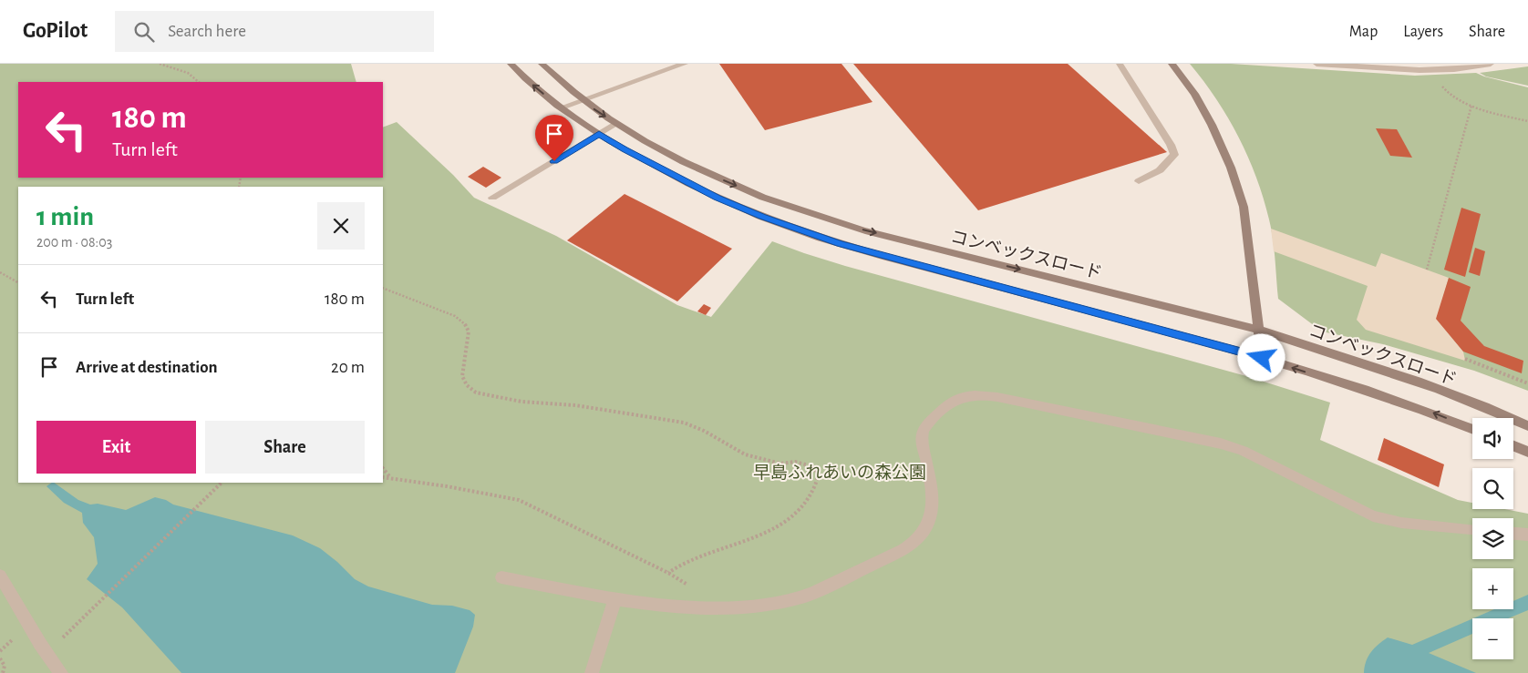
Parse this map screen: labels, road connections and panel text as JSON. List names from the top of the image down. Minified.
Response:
{"streets":{"street":["コンベックスロード"]},"parks":["早島ふれあいの森公園"],"page":{"header":"GoPilot","search":"Search here","nav":["Map","Layers","Share"],"turn":["180 m","Turn left"],"heading":["1 min","200 m · 08:03"],"list":[{"name":"Turn left","value":"180 m"},{"name":"Arrive at destination","value":"20 m"}],"buttons":["Exit","Share"],"map_buttons":["+","−"]}}
